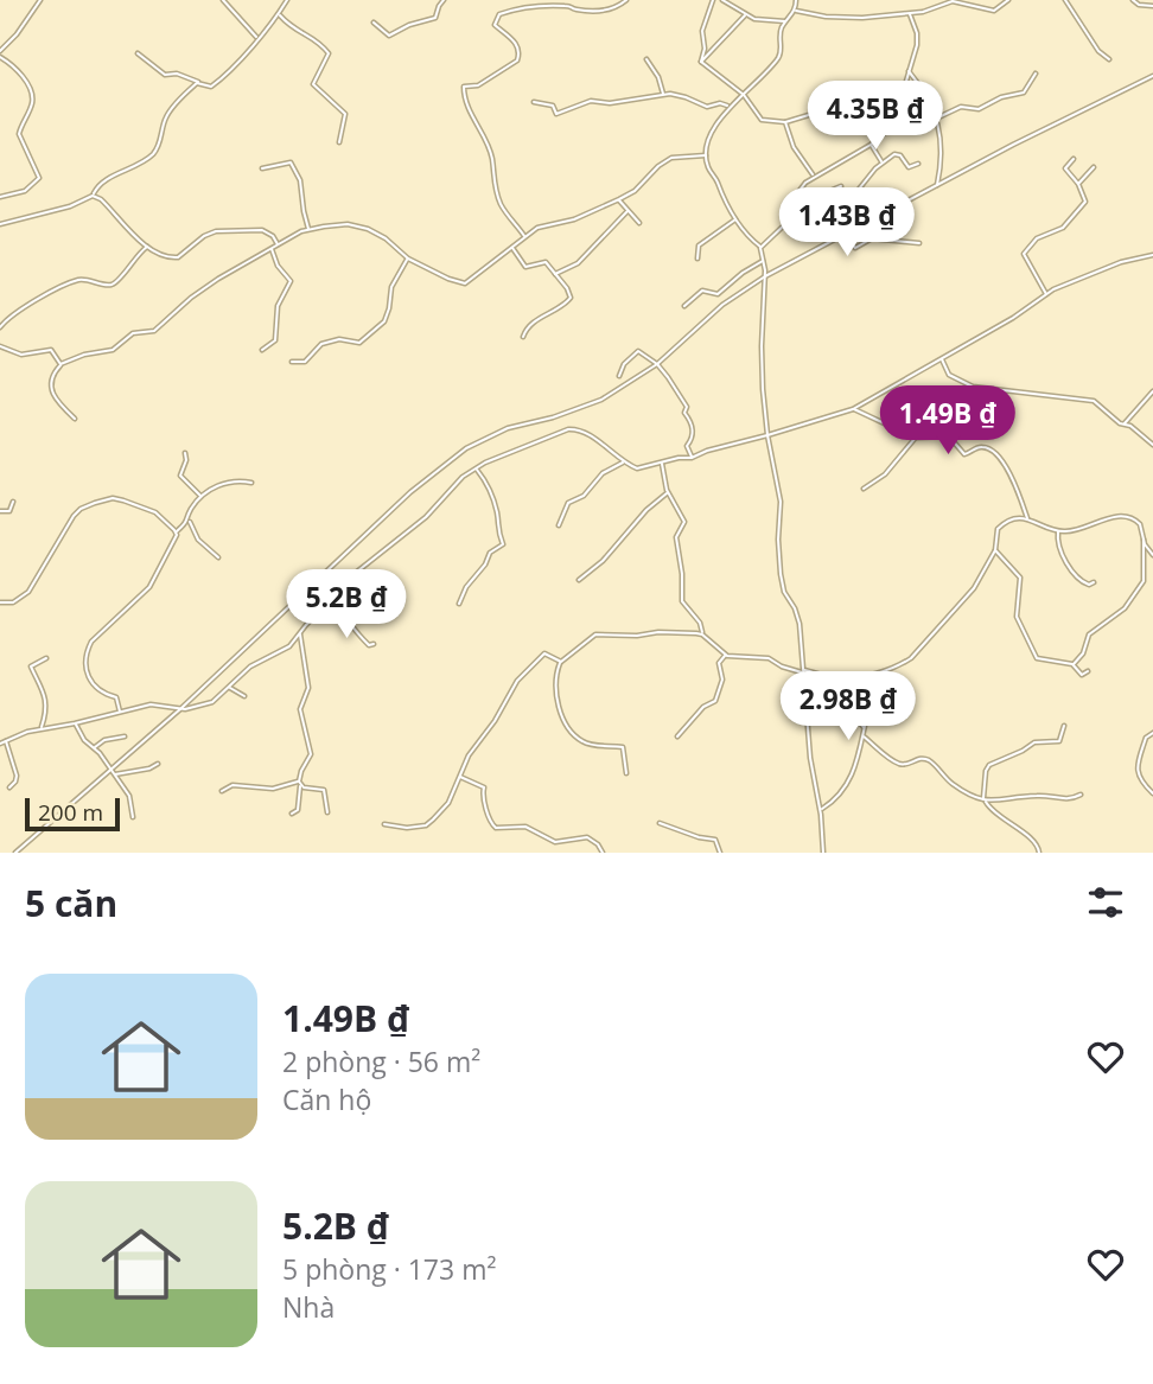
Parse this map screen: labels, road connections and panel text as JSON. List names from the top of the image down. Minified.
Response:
{"scale_bar":"200 m","page":{"price":["4.35B ₫","1.43B ₫","1.49B ₫","5.2B ₫","2.98B ₫"],"scale":"200 m","heading":"5 căn","list":[{"name":"1.49B ₫","note":"2 phòng · 56 m² · Căn hộ"},{"name":"5.2B ₫","note":"5 phòng · 173 m² · Nhà"}]}}
